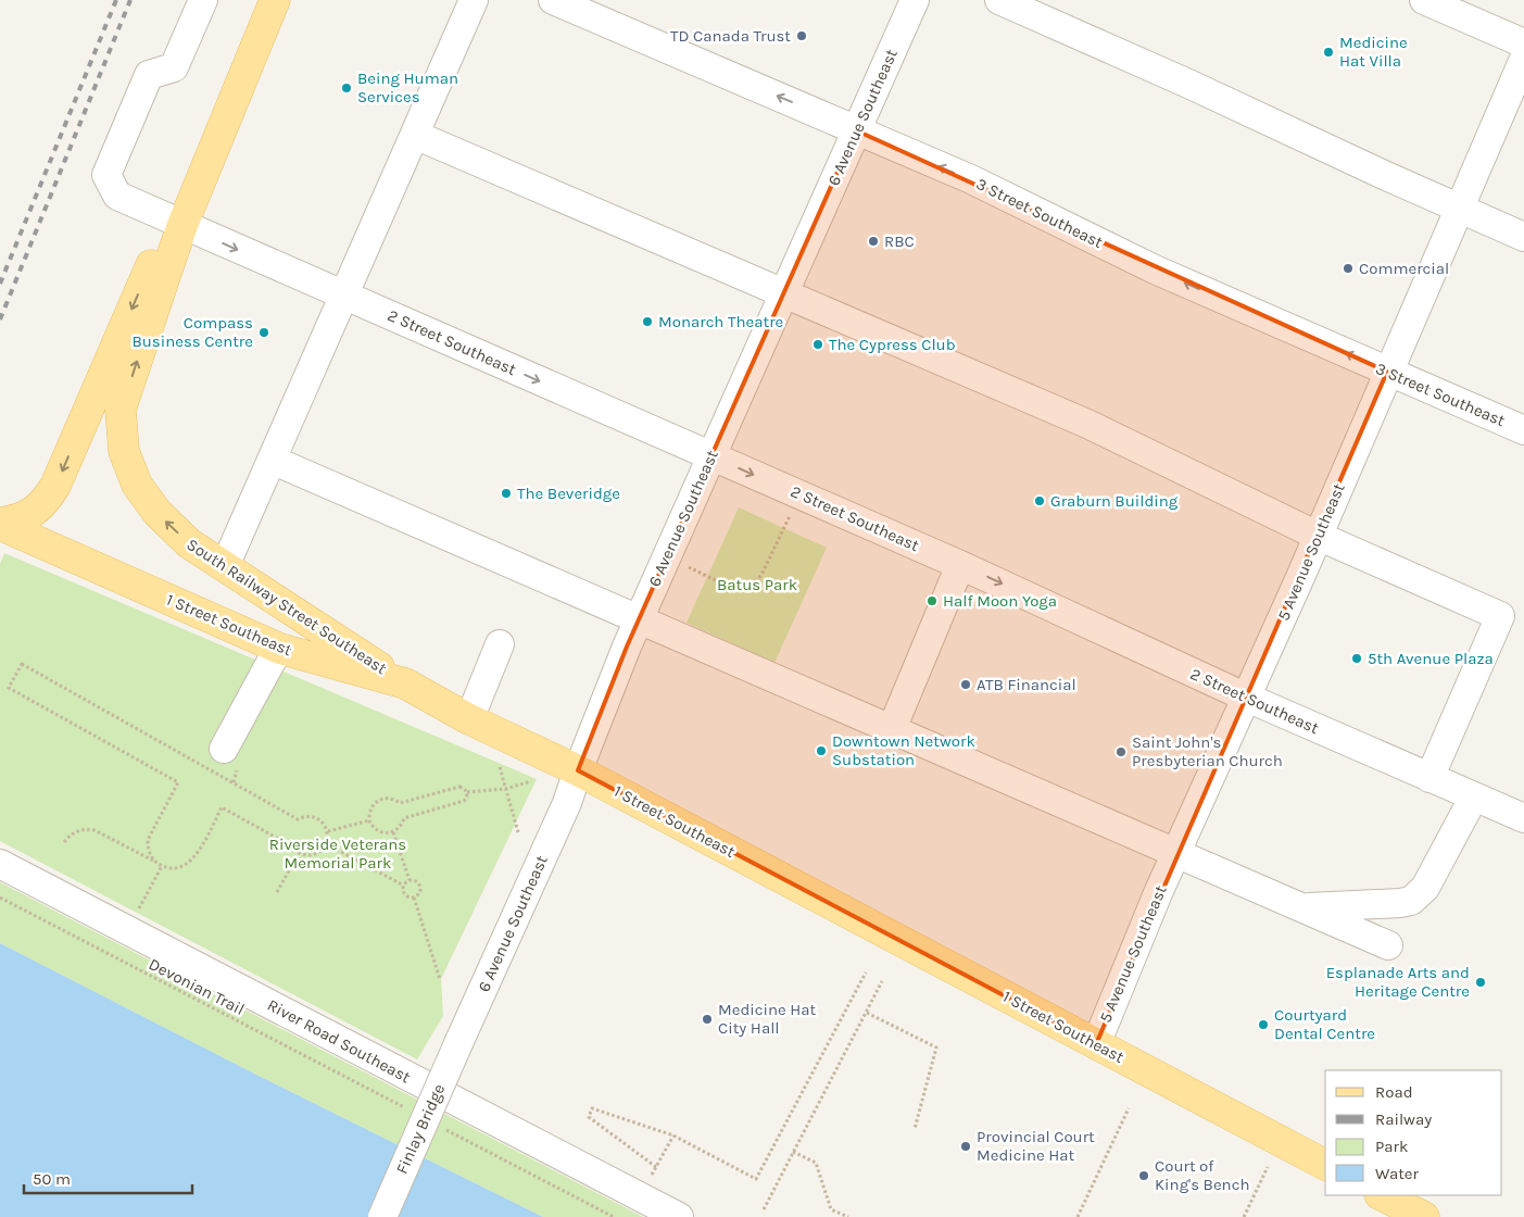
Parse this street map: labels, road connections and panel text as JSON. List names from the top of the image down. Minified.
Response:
{"streets":{"main road":["South Railway Street Southeast","1 Street Southeast"],"street":["6 Avenue Southeast","3 Street Southeast","2 Street Southeast","5 Avenue Southeast","River Road Southeast","Finlay Bridge"],"path":["Devonian Trail"]},"crossings":[["6 Avenue Southeast","3 Street Southeast"],["6 Avenue Southeast","2 Street Southeast"],["6 Avenue Southeast","1 Street Southeast"],["6 Avenue Southeast","Finlay Bridge"],["3 Street Southeast","5 Avenue Southeast"],["2 Street Southeast","5 Avenue Southeast"],["2 Street Southeast","South Railway Street Southeast"],["5 Avenue Southeast","1 Street Southeast"],["South Railway Street Southeast","1 Street Southeast"]],"parks":["Batus Park","Riverside Veterans Memorial Park"],"places":["TD Canada Trust","Medicine Hat Villa","Being Human Services","RBC","Commercial","Monarch Theatre","Compass Business Centre","The Cypress Club","The Beveridge","Graburn Building","Half Moon Yoga","5th Avenue Plaza","ATB Financial","Downtown Network Substation","Saint John's Presbyterian Church","Esplanade Arts and Heritage Centre","Medicine Hat City Hall","Courtyard Dental Centre","Provincial Court Medicine Hat","Court of King's Bench"],"legend":["Road","Railway","Park","Water"],"scale_bar":"50 m"}
